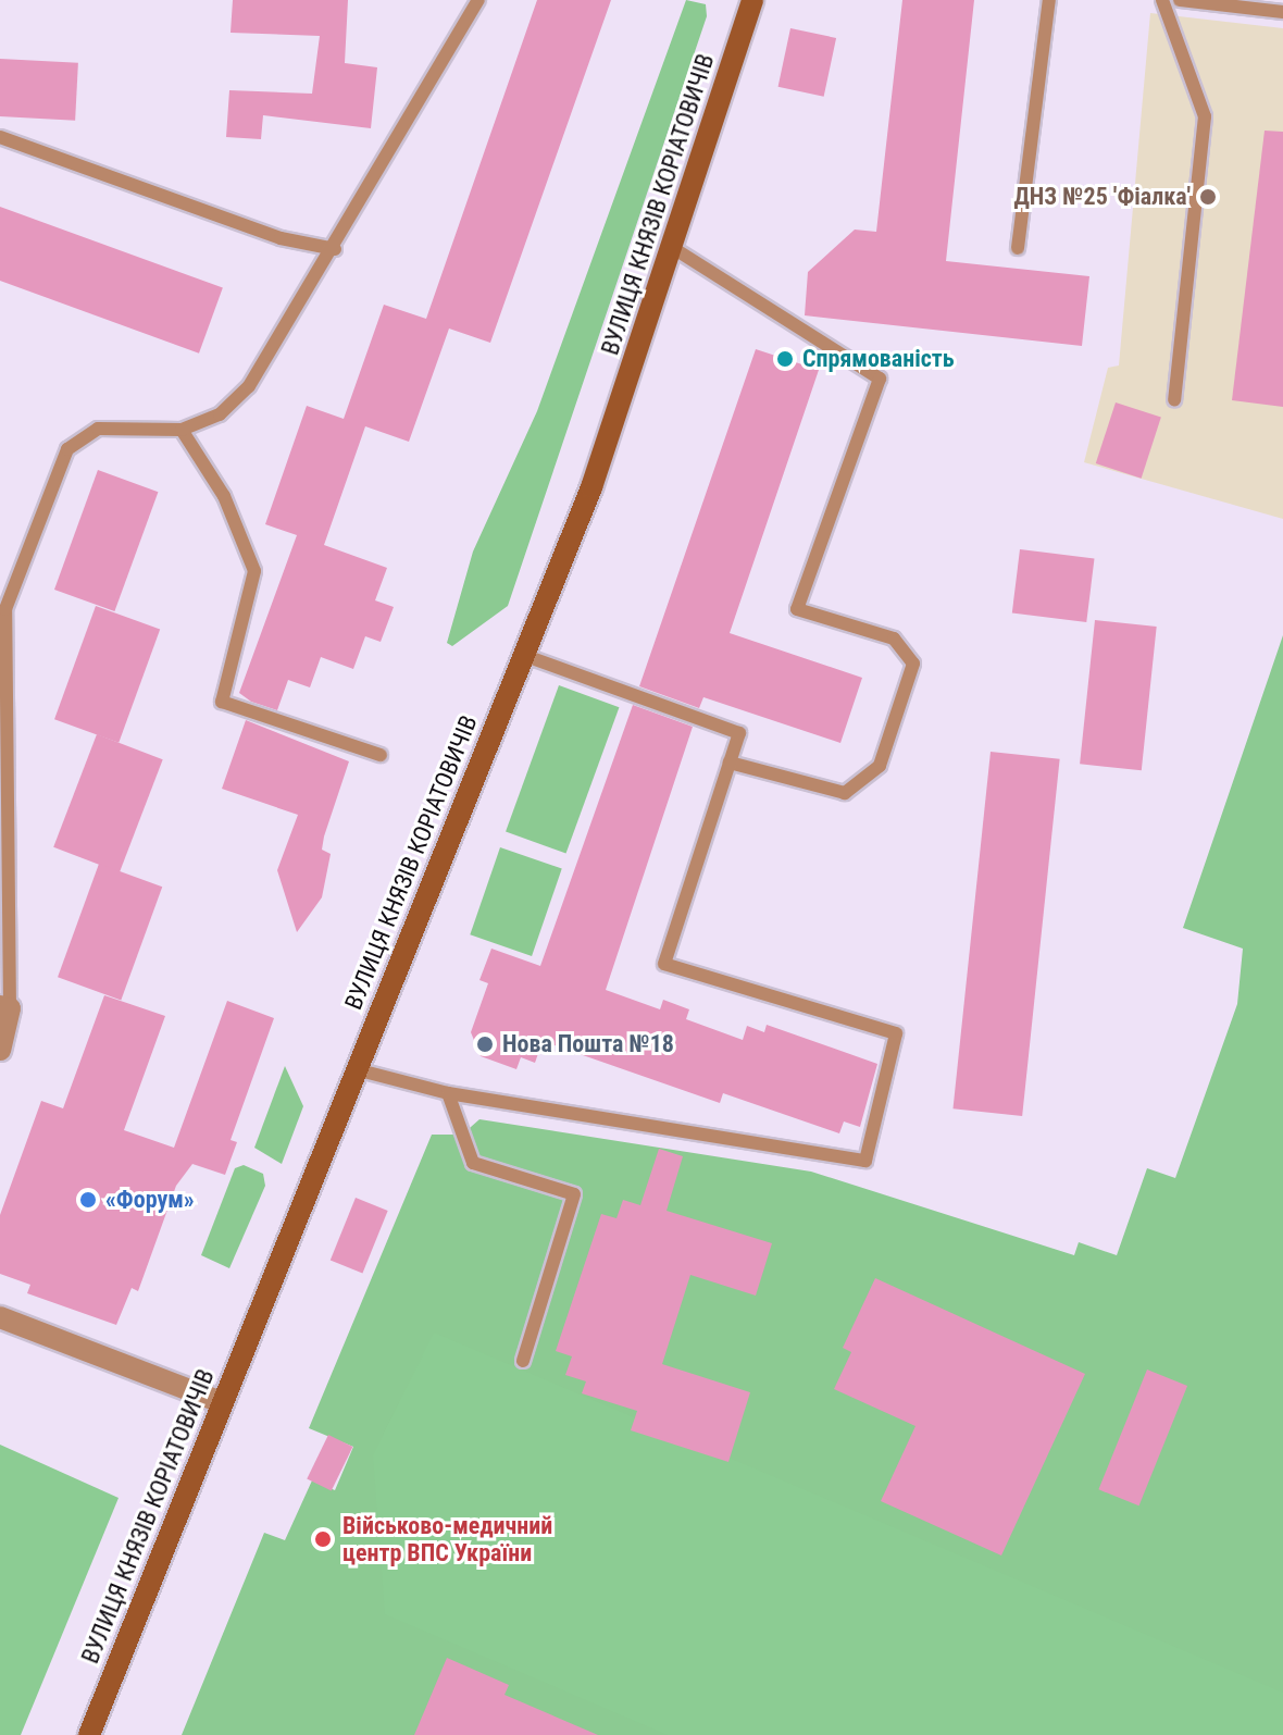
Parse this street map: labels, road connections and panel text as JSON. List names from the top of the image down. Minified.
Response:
{"streets":{"main road":["ВУЛИЦЯ КНЯЗІВ КОРІАТОВИЧІВ"]},"places":["ДНЗ №25 'Фіалка'","Спрямованість","Нова Пошта №18","«Форум»","Військово-медичний центр ВПС України"]}
